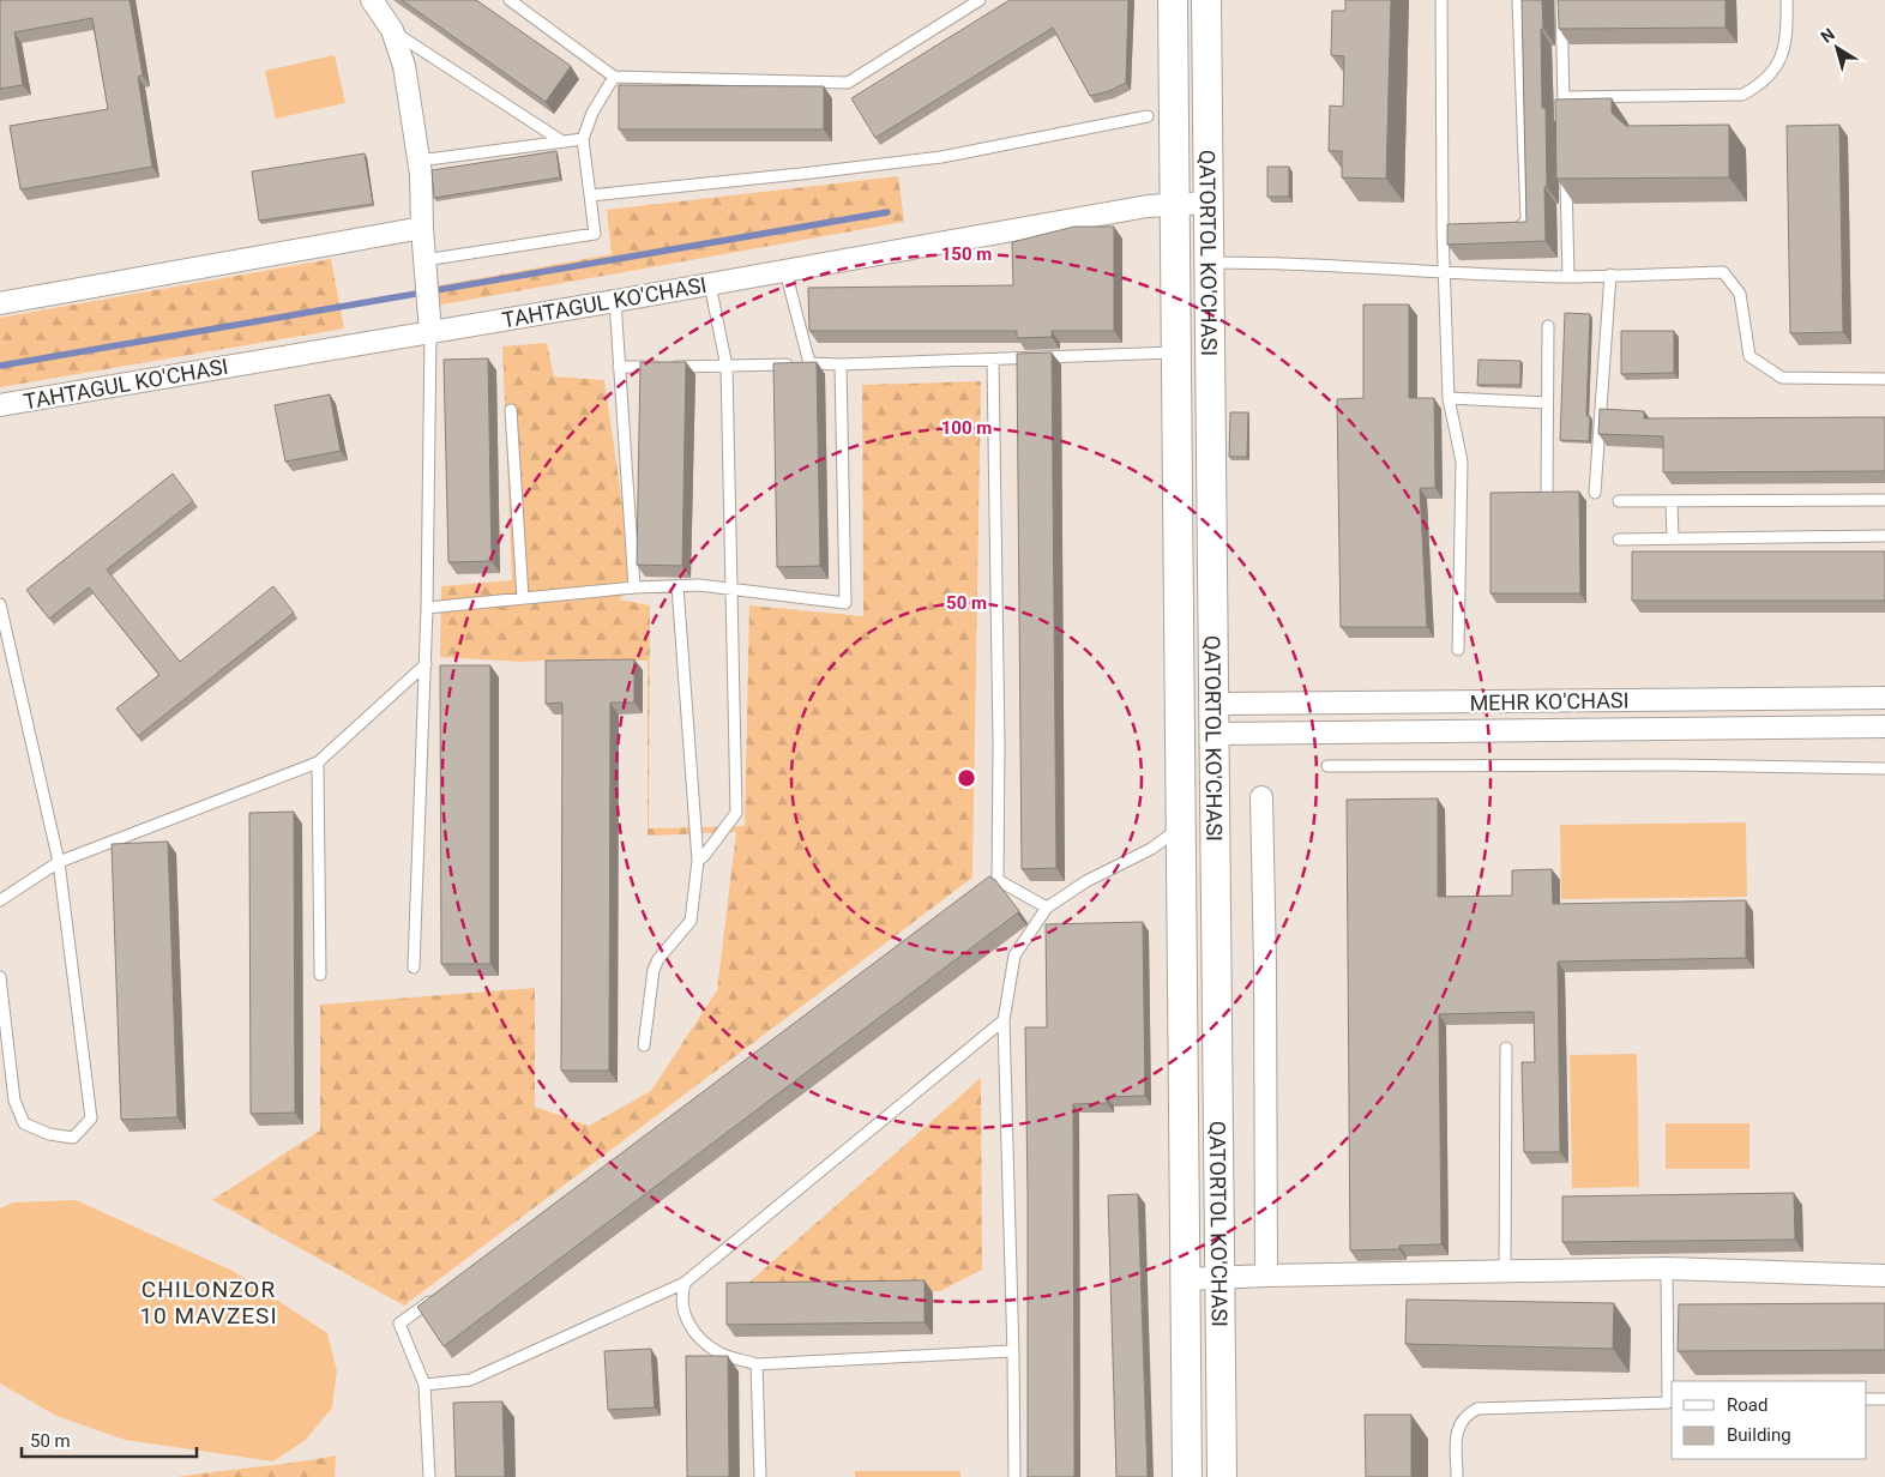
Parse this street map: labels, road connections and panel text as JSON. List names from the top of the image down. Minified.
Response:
{"streets":{"main road":["QATORTOL KO'CHASI"],"street":["TAHTAGUL KO'CHASI","MEHR KO'CHASI"]},"crossings":[["QATORTOL KO'CHASI","TAHTAGUL KO'CHASI"],["QATORTOL KO'CHASI","MEHR KO'CHASI"]],"districts":["CHILONZOR 10 MAVZESI"],"legend":["Road","Building"],"scale_bar":"50 m","north":"top left","rings":["150 m","100 m","50 m"]}
